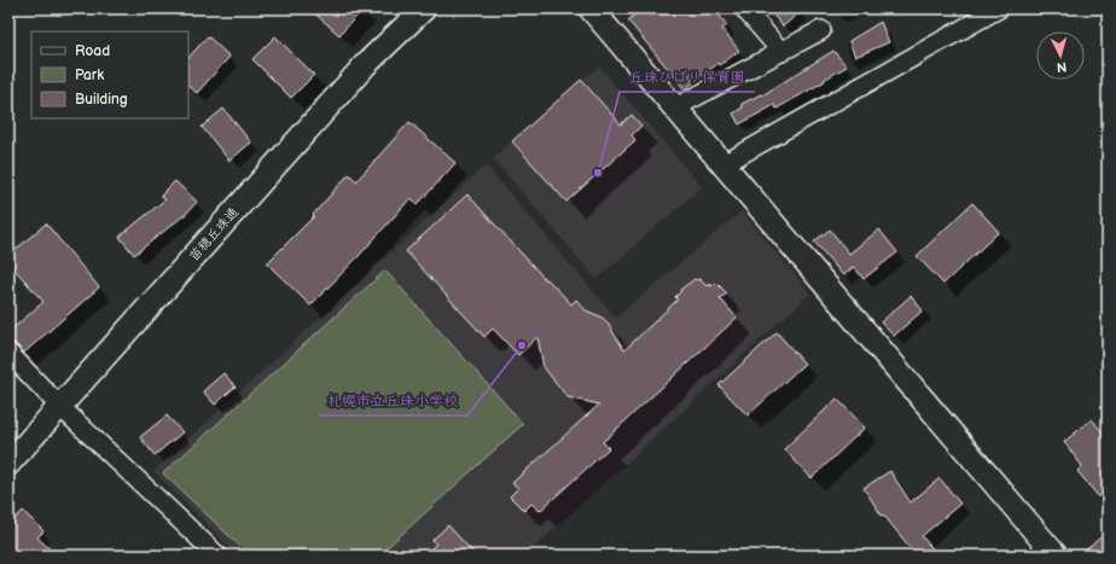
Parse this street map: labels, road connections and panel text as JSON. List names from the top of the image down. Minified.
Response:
{"streets":{"street":["苗穂丘珠通"]},"places":["丘珠ひばり保育園","札幌市立丘珠小学校"],"legend":["Road","Park","Building"],"north":"bottom"}
